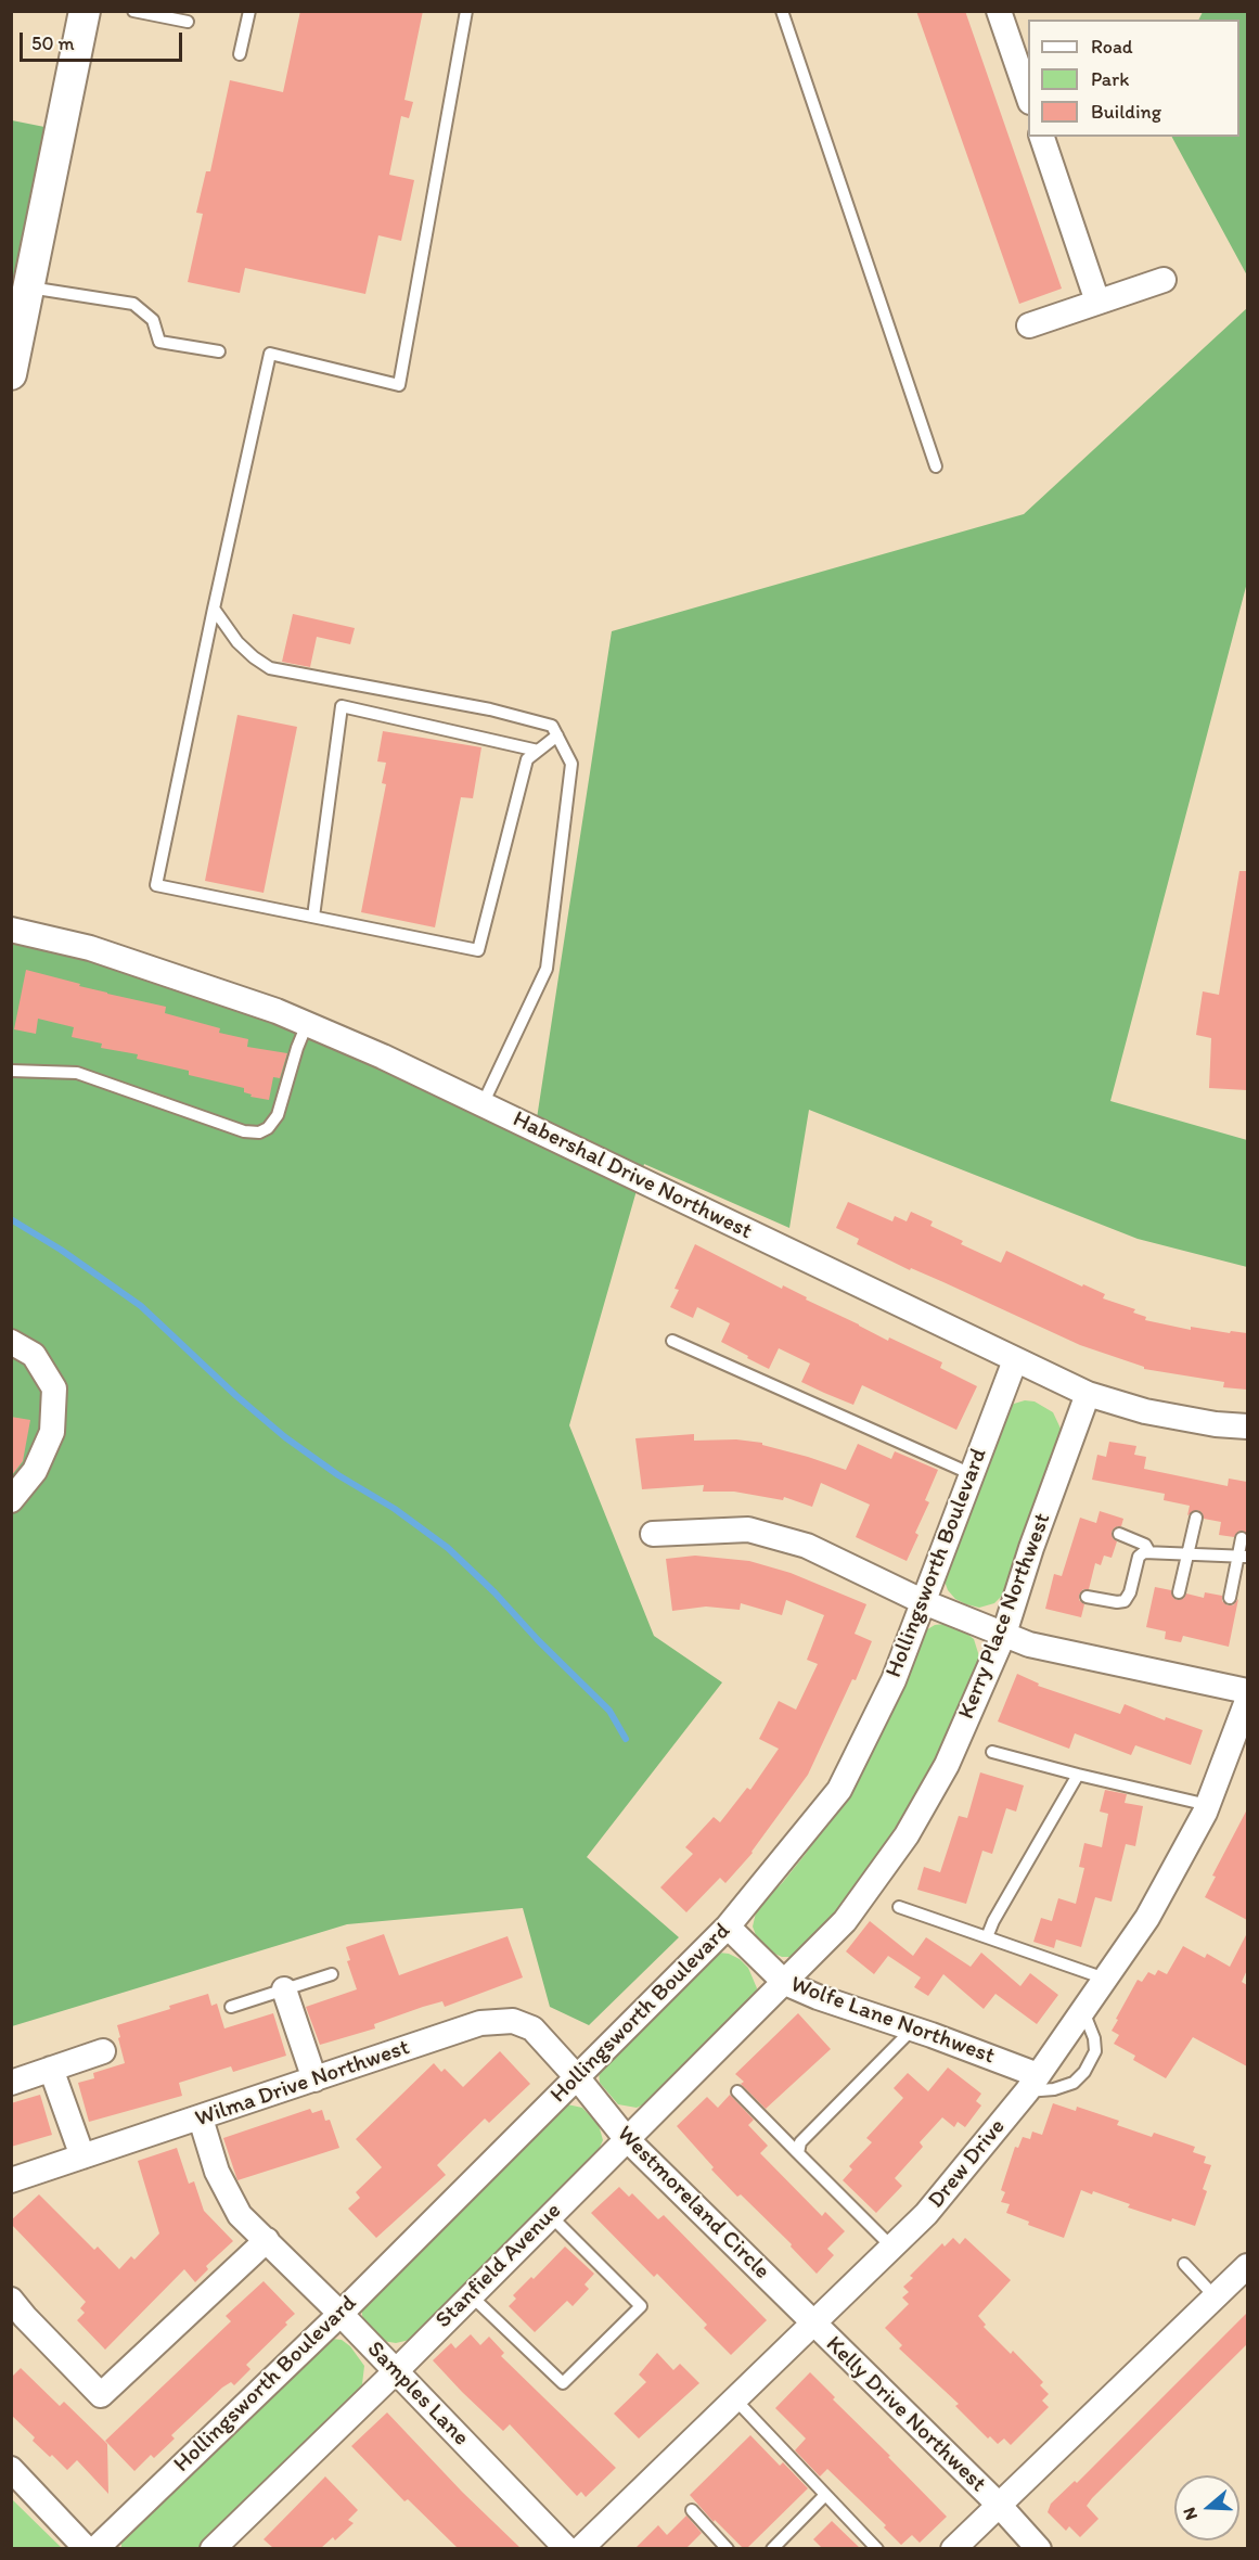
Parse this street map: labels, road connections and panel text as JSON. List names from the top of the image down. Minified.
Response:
{"streets":{"street":["Habershal Drive Northwest","Hollingsworth Boulevard","Kerry Place Northwest","Wolfe Lane Northwest","Wilma Drive Northwest","Drew Drive","Westmoreland Circle","Stanfield Avenue","Samples Lane","Kelly Drive Northwest"]},"crossings":[["Habershal Drive Northwest","Hollingsworth Boulevard"],["Habershal Drive Northwest","Kerry Place Northwest"],["Hollingsworth Boulevard","Wolfe Lane Northwest"],["Hollingsworth Boulevard","Wilma Drive Northwest"],["Hollingsworth Boulevard","Westmoreland Circle"],["Hollingsworth Boulevard","Samples Lane"],["Kerry Place Northwest","Wolfe Lane Northwest"],["Kerry Place Northwest","Stanfield Avenue"],["Wolfe Lane Northwest","Drew Drive"],["Wolfe Lane Northwest","Stanfield Avenue"],["Wilma Drive Northwest","Westmoreland Circle"],["Wilma Drive Northwest","Samples Lane"],["Drew Drive","Westmoreland Circle"],["Drew Drive","Kelly Drive Northwest"],["Westmoreland Circle","Stanfield Avenue"],["Westmoreland Circle","Kelly Drive Northwest"],["Stanfield Avenue","Samples Lane"]],"legend":["Road","Park","Building"],"scale_bar":"50 m","north":"left"}
